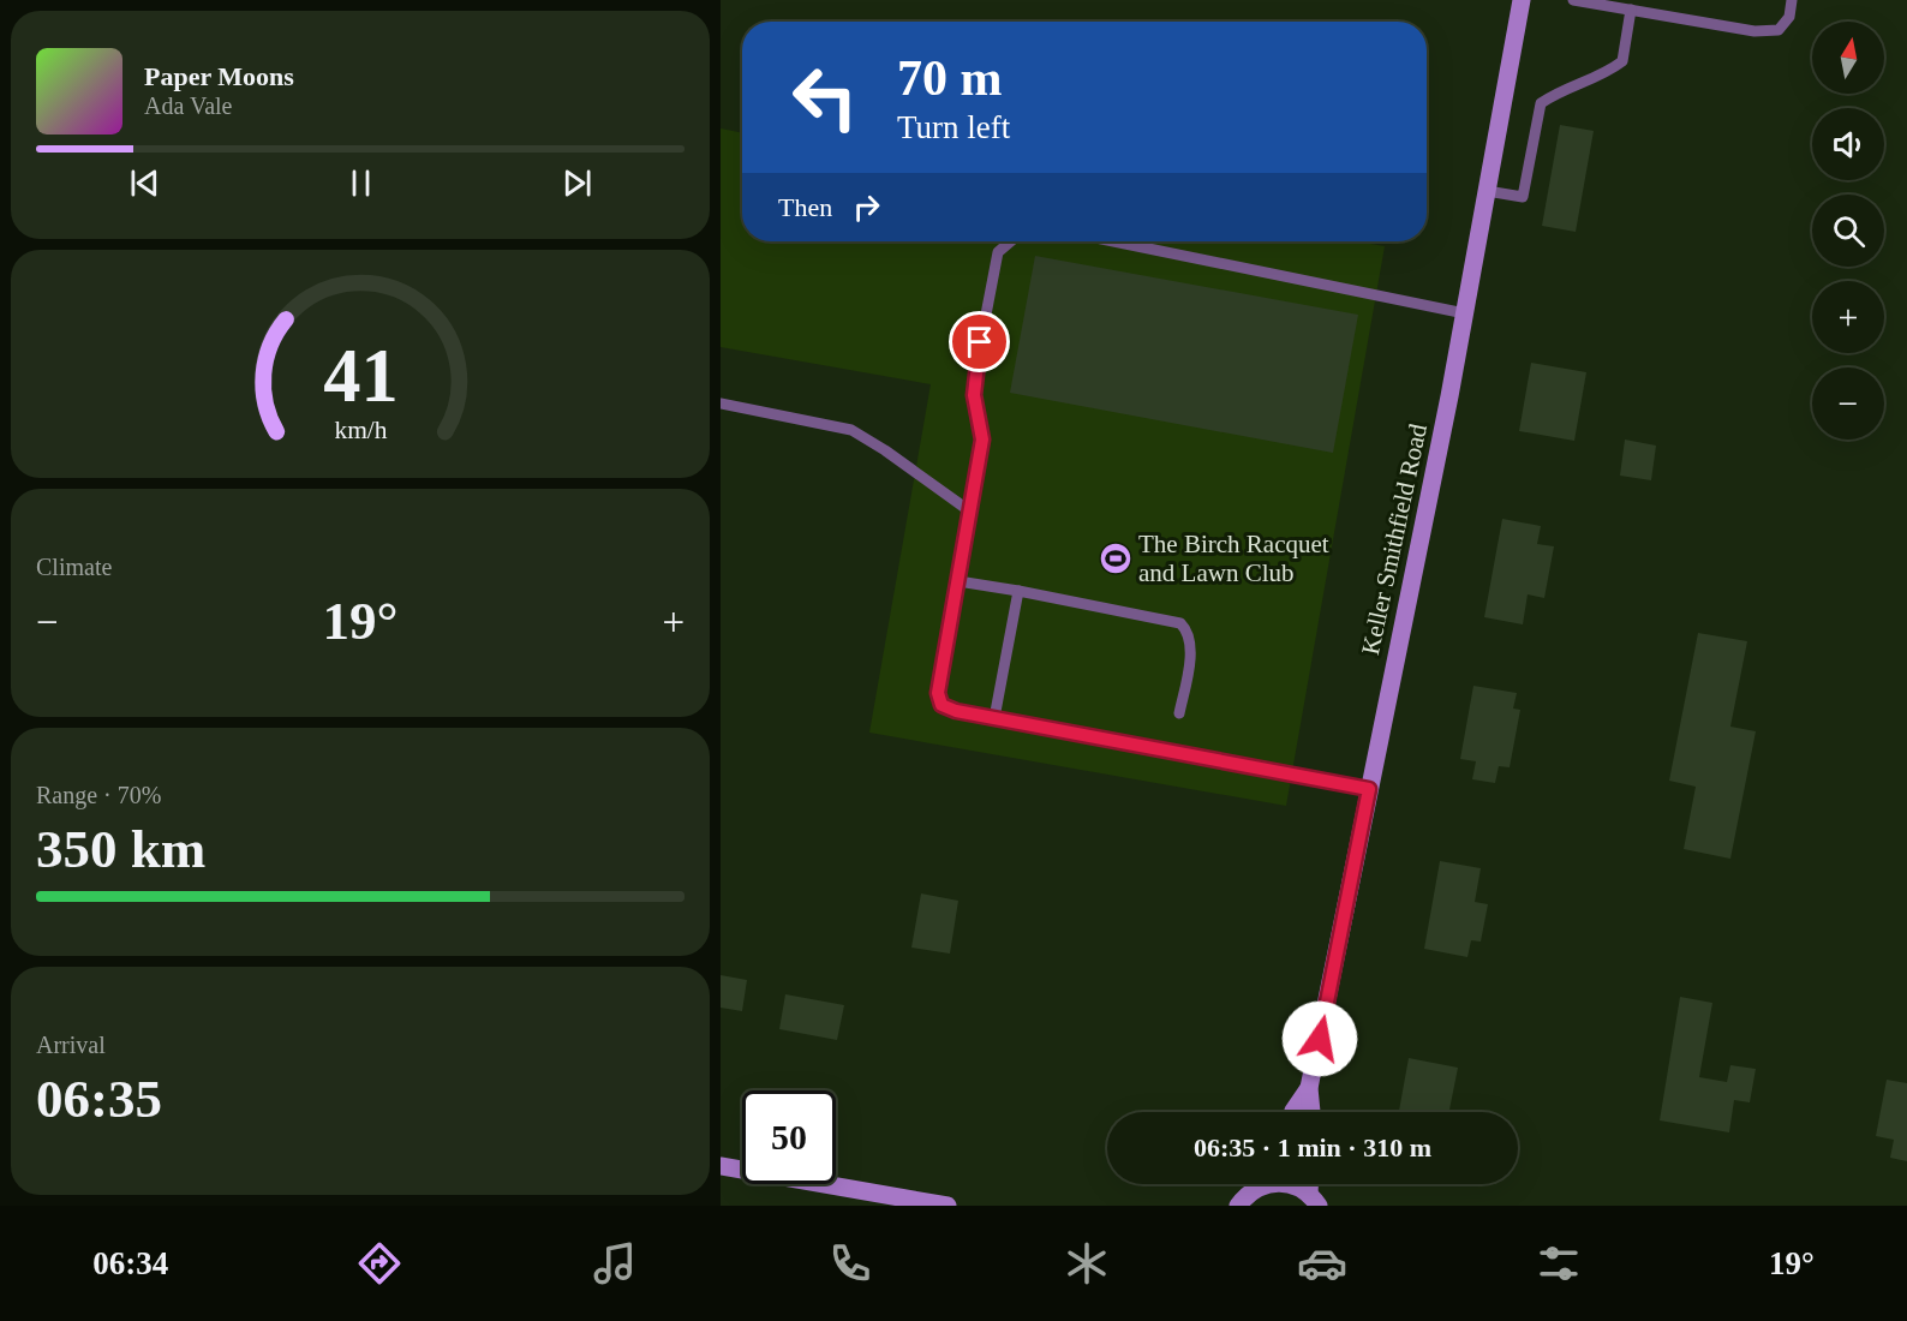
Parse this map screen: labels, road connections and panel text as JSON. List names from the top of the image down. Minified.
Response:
{"streets":{"main road":["Keller Smithfield Road"]},"places":{"sports":["The Birch Racquet and Lawn Club"]},"north":"top","page":{"map_buttons":["+","−"],"turn":["70 m","Turn left"],"song":["Paper Moons","Ada Vale"],"then":"Then","tile":["Climate",["Range · 70%","350 km"],["Arrival","06:35"]],"heat":["−","19°","+"],"limit":"50","trip":"06:35 · 1 min · 310 m","tabs":["06:34","19°"],"gauge":["41","km/h"]}}
